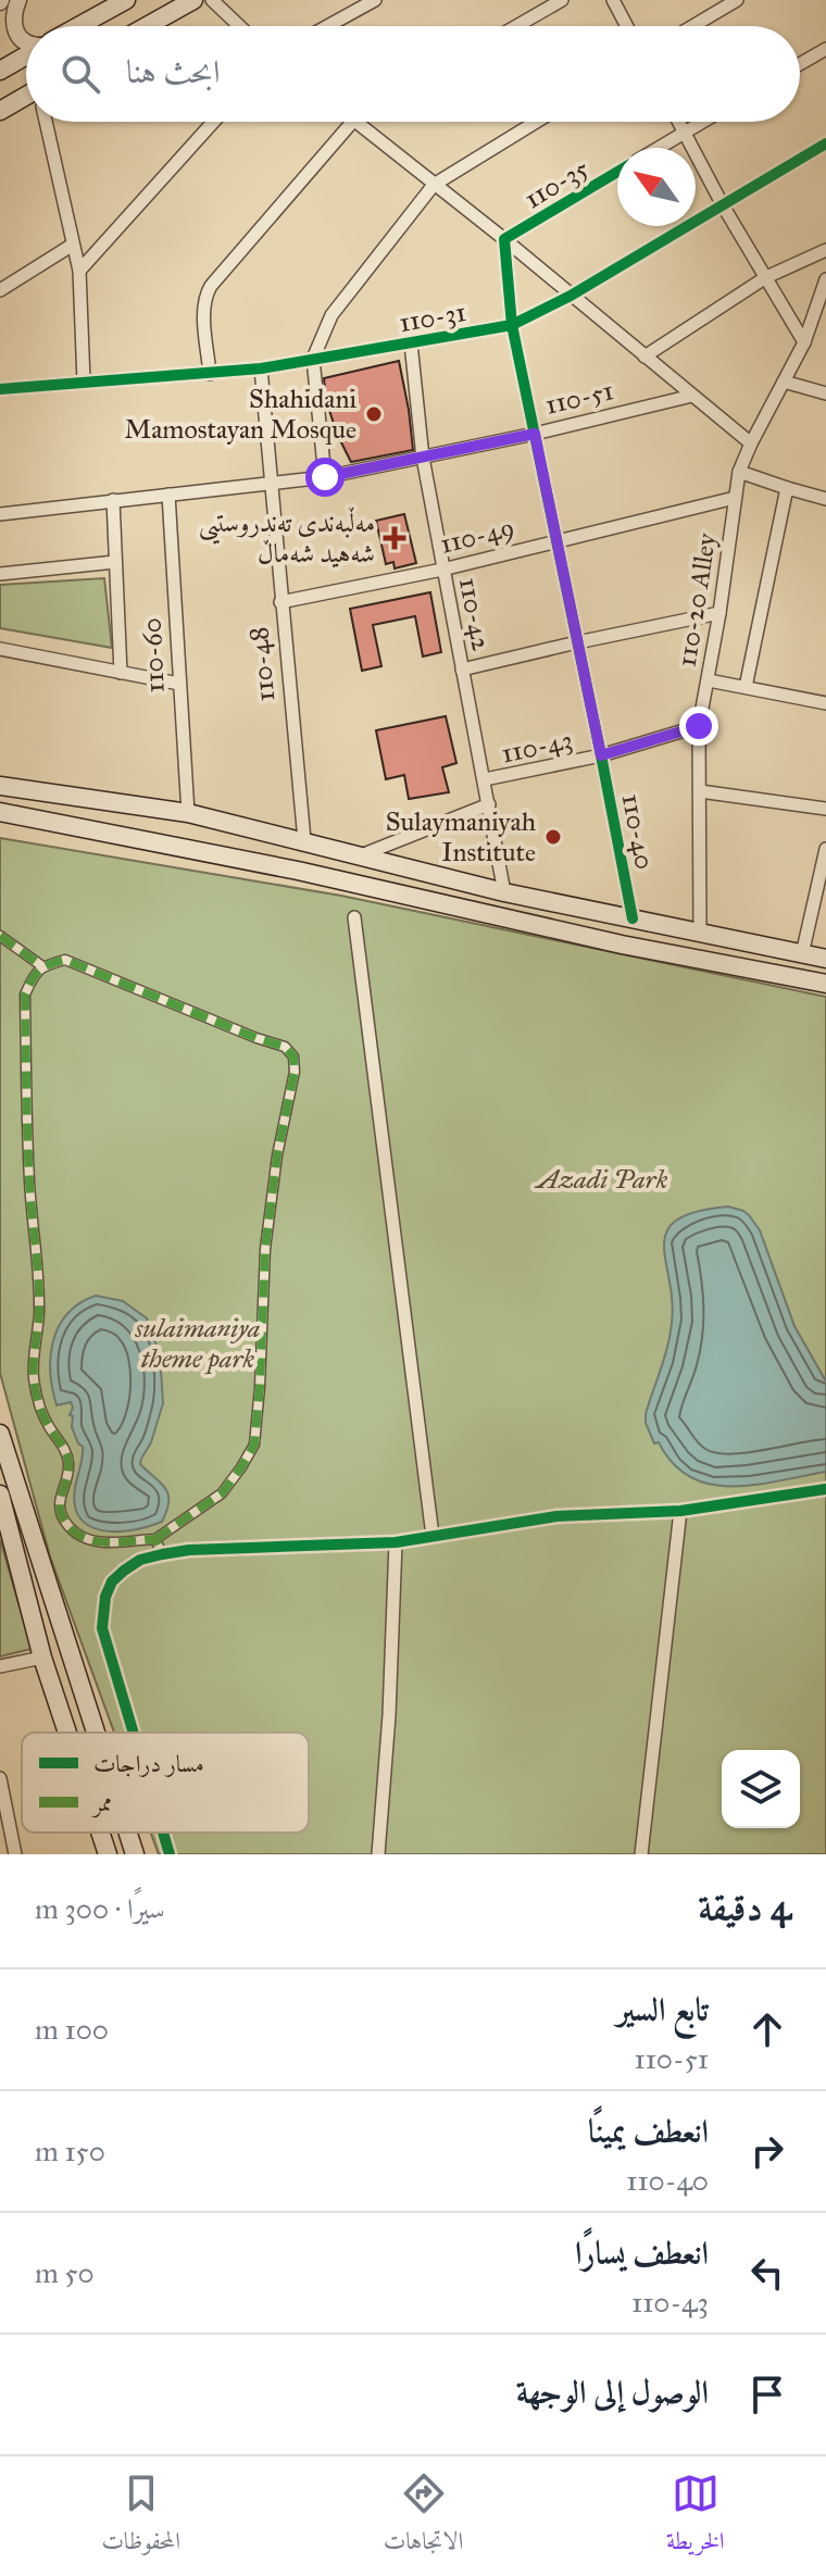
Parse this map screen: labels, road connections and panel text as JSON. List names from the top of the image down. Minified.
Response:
{"streets":{"street":["110-35","110-31","110-51","110-49","110-20 Alley","110-42","110-60","110-48","110-43","110-40"]},"crossings":[["110-35","110-40"],["110-31","110-42"],["110-31","110-48"],["110-31","110-40"],["110-51","110-42"],["110-51","110-60"],["110-51","110-48"],["110-51","110-40"],["110-49","110-20 Alley"],["110-49","110-42"],["110-49","110-48"],["110-49","110-40"],["110-20 Alley","110-43"],["110-42","110-43"],["110-43","110-40"]],"parks":["Azadi Park","sulaimaniya theme park"],"places":{"other":["Shahidani Mamostayan Mosque","Sulaymaniyah Institute"],"health":["مەڵبەندی تەندروستیی شەهید شەماڵ"]},"legend":["مسار دراجات","ممر"],"north":"top left","page":{"search":"ابحث هنا","heading":["4 دقيقة","سيرًا · 300 m"],"list":[["تابع السير","110-51","100 m"],["انعطف يمينًا","110-40","150 m"],["انعطف يسارًا","110-43","50 m"],"الوصول إلى الوجهة"],"nav":["الخريطة","الاتجاهات","المحفوظات"]}}
